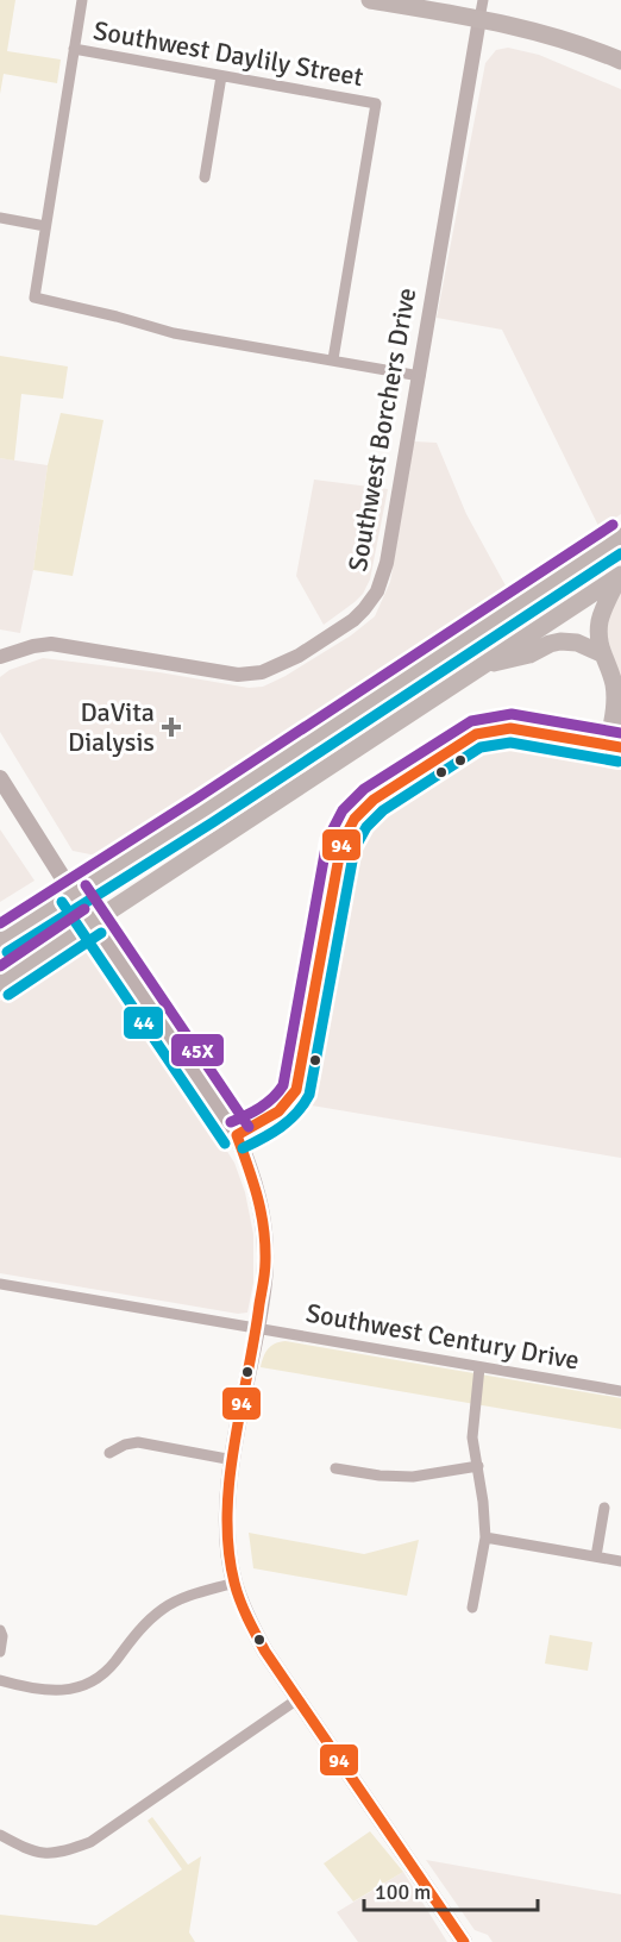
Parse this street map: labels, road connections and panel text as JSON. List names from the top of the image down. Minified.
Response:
{"streets":{"street":["Southwest Daylily Street","Southwest Borchers Drive","Southwest Century Drive"]},"places":{"health":["DaVita Dialysis"]},"lines":["transit line 45X","transit line 44","transit line 94"],"scale_bar":"100 m"}
